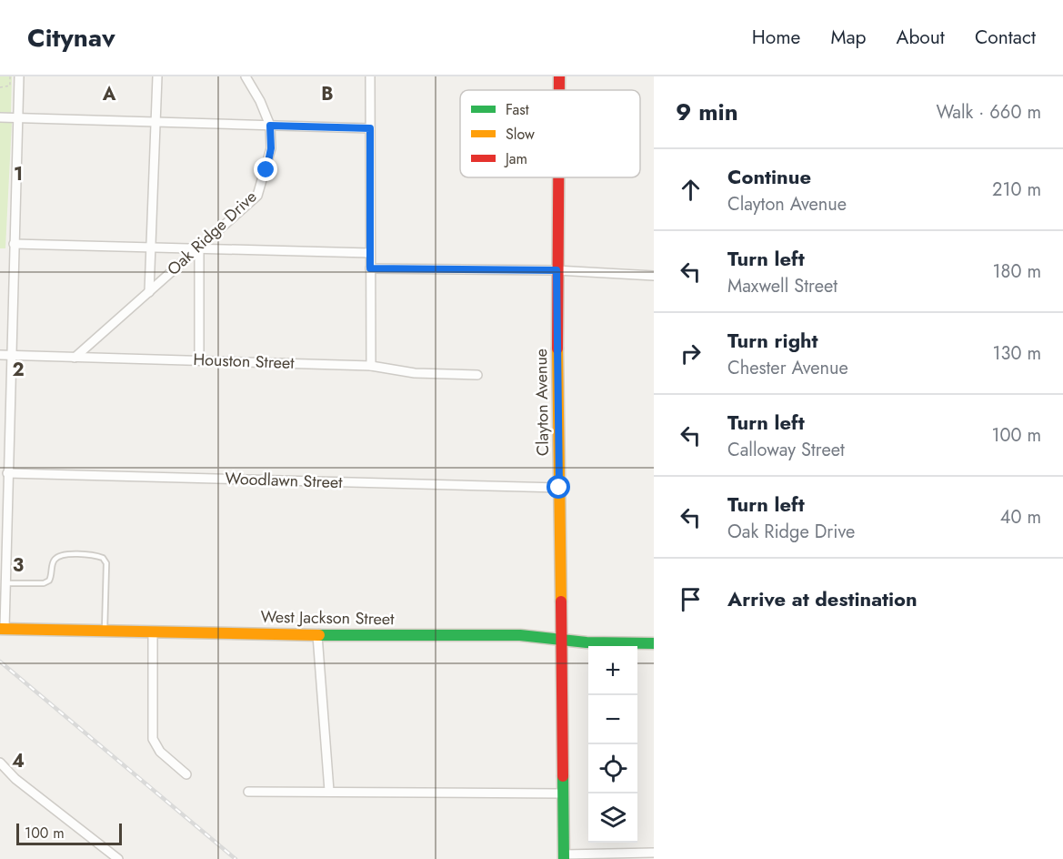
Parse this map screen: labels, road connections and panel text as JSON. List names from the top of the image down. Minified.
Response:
{"streets":{"street":["Oak Ridge Drive","Houston Street","Clayton Avenue","Woodlawn Street","West Jackson Street"]},"crossings":[["Oak Ridge Drive","Houston Street"],["Clayton Avenue","Woodlawn Street"],["Clayton Avenue","West Jackson Street"]],"legend":["Fast","Slow","Jam"],"scale_bar":"100 m","page":{"header":"Citynav","nav":["Home","Map","About","Contact"],"heading":["9 min","Walk · 660 m"],"list":[["Continue","Clayton Avenue","210 m"],["Turn left","Maxwell Street","180 m"],["Turn right","Chester Avenue","130 m"],["Turn left","Calloway Street","100 m"],["Turn left","Oak Ridge Drive","40 m"],"Arrive at destination"],"map_buttons":["+","−"],"scale":"100 m"},"grid":{"columns":["A","B"],"rows":["1","2","3","4"]}}
